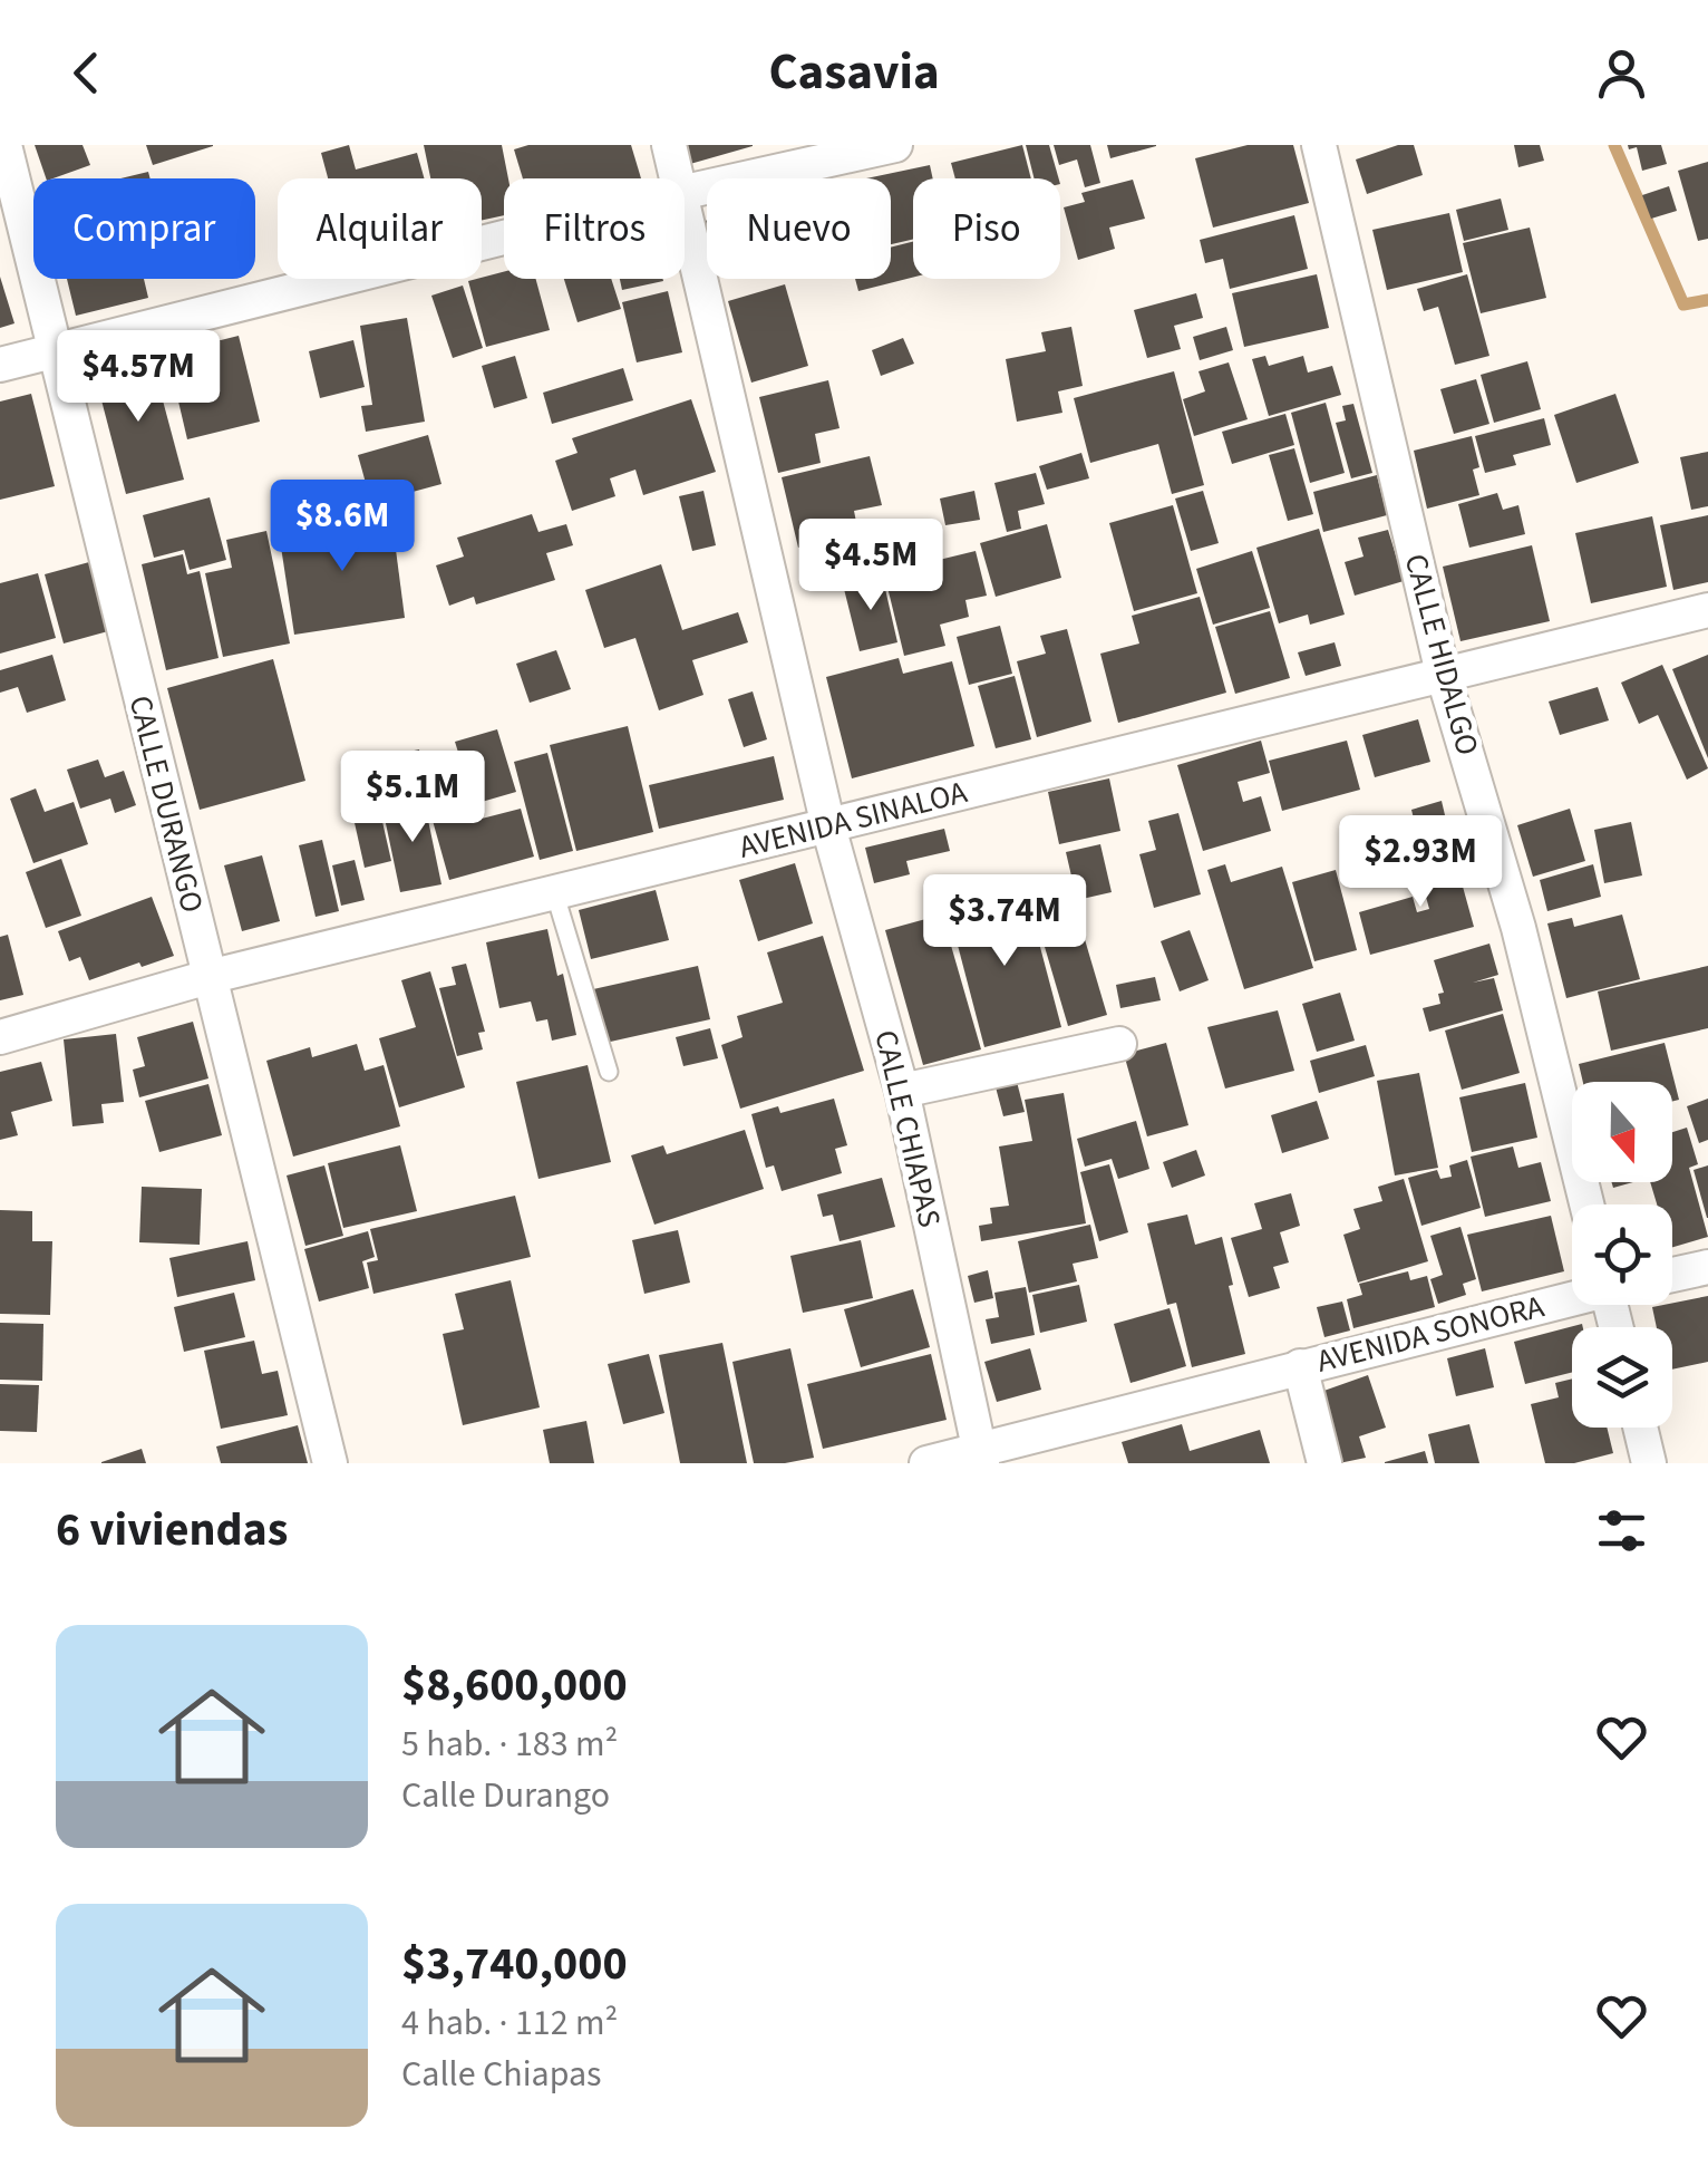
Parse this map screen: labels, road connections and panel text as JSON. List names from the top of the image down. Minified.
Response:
{"streets":{"street":["CALLE HIDALGO","CALLE DURANGO","AVENIDA SINALOA","CALLE CHIAPAS","AVENIDA SONORA"]},"crossings":[["CALLE HIDALGO","AVENIDA SINALOA"],["CALLE DURANGO","AVENIDA SINALOA"],["AVENIDA SINALOA","CALLE CHIAPAS"],["CALLE CHIAPAS","AVENIDA SONORA"]],"north":"bottom","page":{"header":"Casavia","chip":["Comprar","Alquilar","Filtros","Nuevo","Piso"],"price":["$4.57M","$8.6M","$4.5M","$5.1M","$2.93M","$3.74M"],"heading":"6 viviendas","list":[{"name":"$8,600,000","note":"5 hab. · 183 m² · Calle Durango"},{"name":"$3,740,000","note":"4 hab. · 112 m² · Calle Chiapas"}]}}
